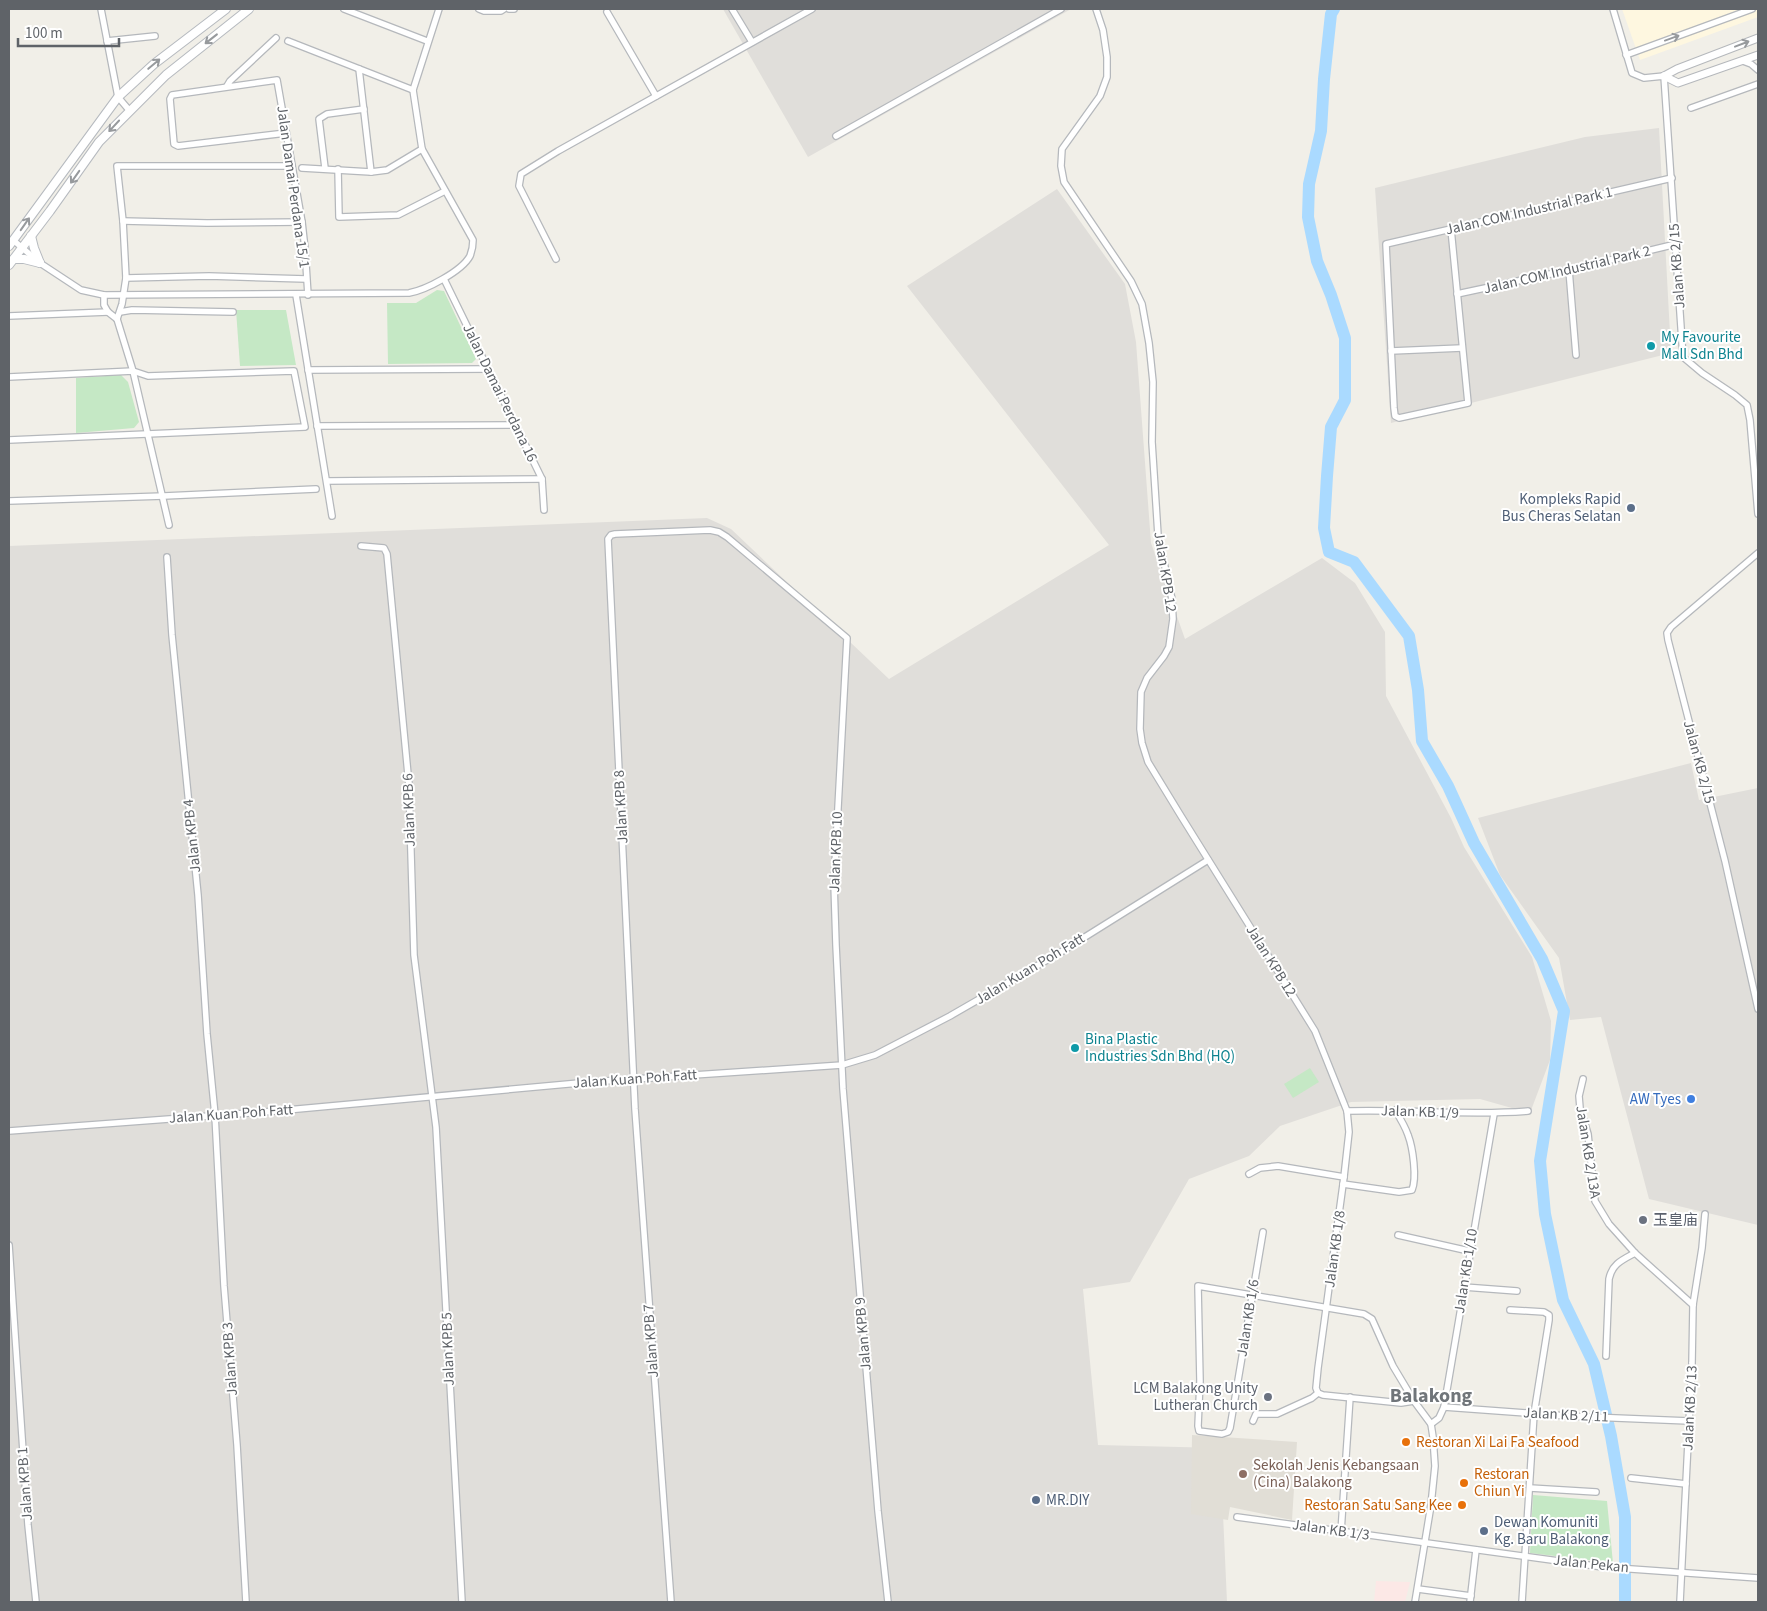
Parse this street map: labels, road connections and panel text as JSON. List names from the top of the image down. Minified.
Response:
{"streets":{"street":["Jalan Damai Perdana 15/1","Jalan COM Industrial Park 1","Jalan KB 2/15","Jalan COM Industrial Park 2","Jalan Damai Perdana 16","Jalan KPB 12","Jalan KPB 8","Jalan KPB 6","Jalan KPB 4","Jalan KPB 10","Jalan Kuan Poh Fatt","Jalan KB 1/9","Jalan KB 2/13A","Jalan KB 1/8","Jalan KB 1/10","Jalan KB 1/6","Jalan KPB 9","Jalan KPB 7","Jalan KPB 5","Jalan KPB 3","Jalan KB 2/13","Jalan KB 2/11","Jalan KPB 1","Jalan KB 1/3","Jalan Pekan"]},"crossings":[["Jalan COM Industrial Park 1","Jalan KB 2/15"],["Jalan KB 2/15","Jalan COM Industrial Park 2"],["Jalan KPB 12","Jalan Kuan Poh Fatt"],["Jalan KPB 12","Jalan KB 1/9"],["Jalan KPB 12","Jalan KB 1/8"],["Jalan KPB 8","Jalan KPB 10"],["Jalan KPB 8","Jalan Kuan Poh Fatt"],["Jalan KPB 8","Jalan KPB 7"],["Jalan KPB 6","Jalan Kuan Poh Fatt"],["Jalan KPB 6","Jalan KPB 5"],["Jalan KPB 4","Jalan Kuan Poh Fatt"],["Jalan KPB 4","Jalan KPB 3"],["Jalan KPB 10","Jalan Kuan Poh Fatt"],["Jalan KPB 10","Jalan KPB 9"],["Jalan Kuan Poh Fatt","Jalan KPB 9"],["Jalan Kuan Poh Fatt","Jalan KPB 7"],["Jalan Kuan Poh Fatt","Jalan KPB 5"],["Jalan Kuan Poh Fatt","Jalan KPB 3"],["Jalan KB 1/9","Jalan KB 1/8"],["Jalan KB 1/9","Jalan KB 1/10"],["Jalan KB 2/13A","Jalan KB 2/13"],["Jalan KB 1/10","Jalan KB 2/11"],["Jalan KB 2/13","Jalan KB 2/11"],["Jalan KB 2/13","Jalan Pekan"],["Jalan KB 1/3","Jalan Pekan"]],"districts":["Balakong"],"places":["My Favourite Mall Sdn Bhd","Kompleks Rapid Bus Cheras Selatan","Bina Plastic Industries Sdn Bhd (HQ)","AW Tyes","玉皇庙","LCM Balakong Unity Lutheran Church","Restoran Xi Lai Fa Seafood","Sekolah Jenis Kebangsaan (Cina) Balakong","Restoran Chiun Yi","MR.DIY","Restoran Satu Sang Kee","Dewan Komuniti Kg. Baru Balakong"],"scale_bar":"100 m"}
